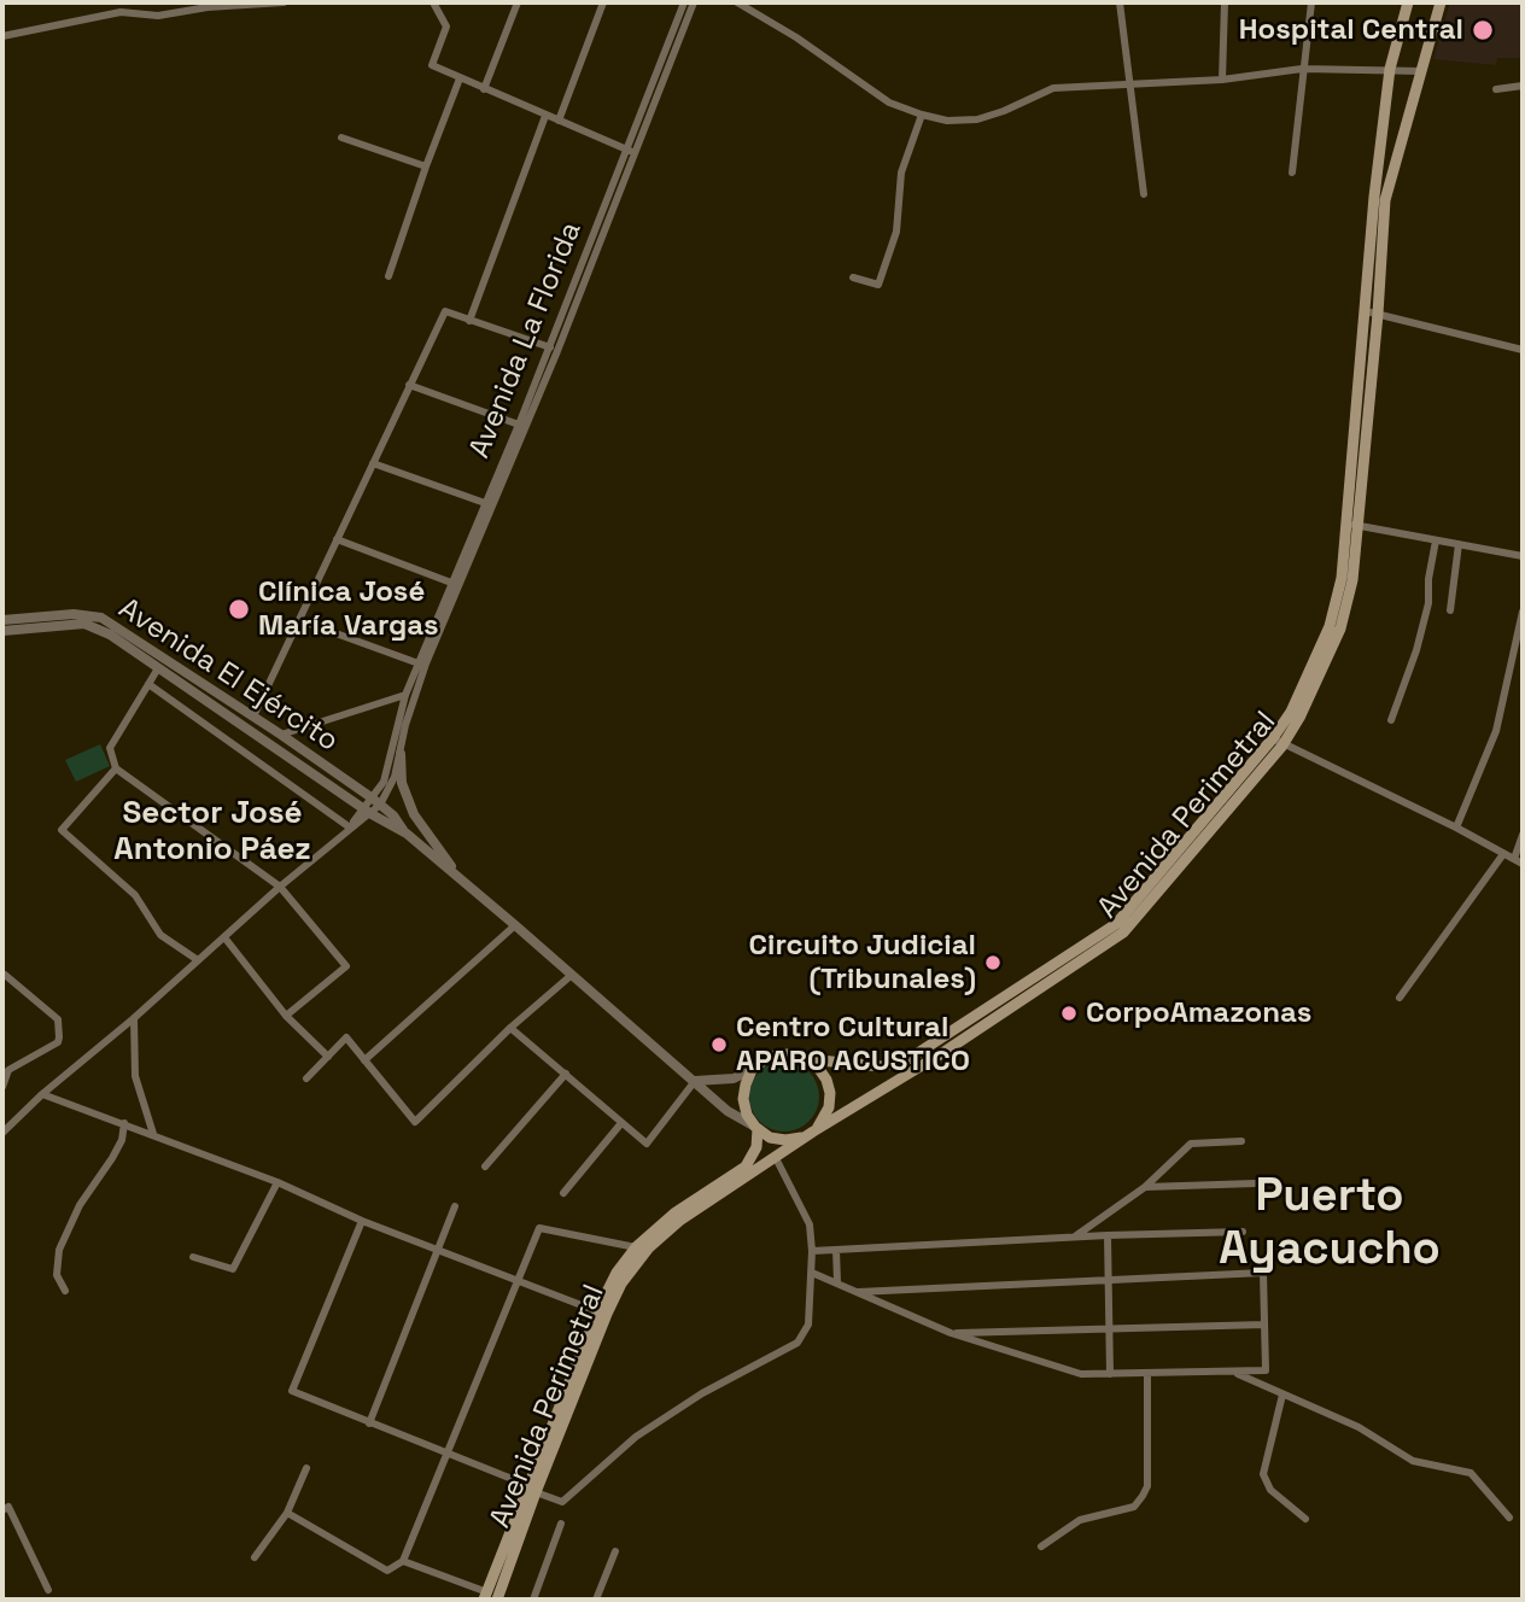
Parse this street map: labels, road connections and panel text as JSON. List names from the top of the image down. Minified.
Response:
{"streets":{"main road":["Avenida Perimetral"],"street":["Avenida La Florida","Avenida El Ejército"]},"crossings":[["Avenida La Florida","Avenida El Ejército"],["Avenida El Ejército","Avenida Perimetral"]],"districts":["Sector José Antonio Páez","Puerto Ayacucho"],"places":["Hospital Central","Clínica José María Vargas","Circuito Judicial (Tribunales)","CorpoAmazonas","Centro Cultural APARO ACUSTICO"]}
